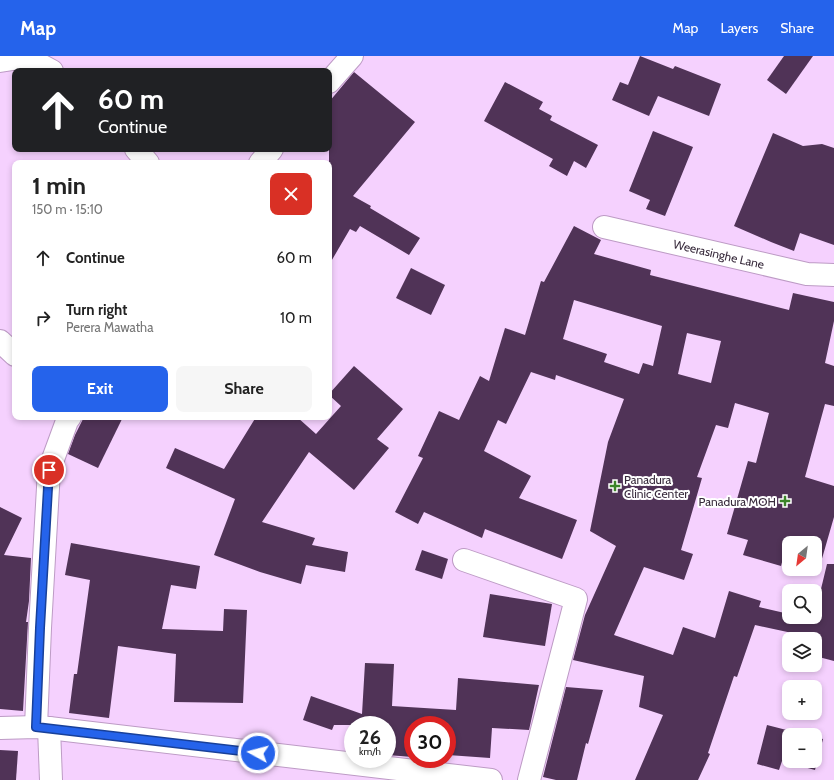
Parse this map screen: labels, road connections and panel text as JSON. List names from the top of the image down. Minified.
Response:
{"streets":{"street":["Weerasinghe Lane"]},"places":{"health":["Panadura Clinic Center","Panadura MOH"]},"north":"bottom left","page":{"header":"Map","nav":["Map","Layers","Share"],"turn":["60 m","Continue"],"heading":["1 min","150 m · 15:10"],"list":[{"name":"Continue","value":"60 m"},{"name":"Turn right","note":"Perera Mawatha","value":"10 m"}],"buttons":["Exit","Share"],"map_buttons":["+","−"],"speed":"26 km/h","limit":"30"}}
